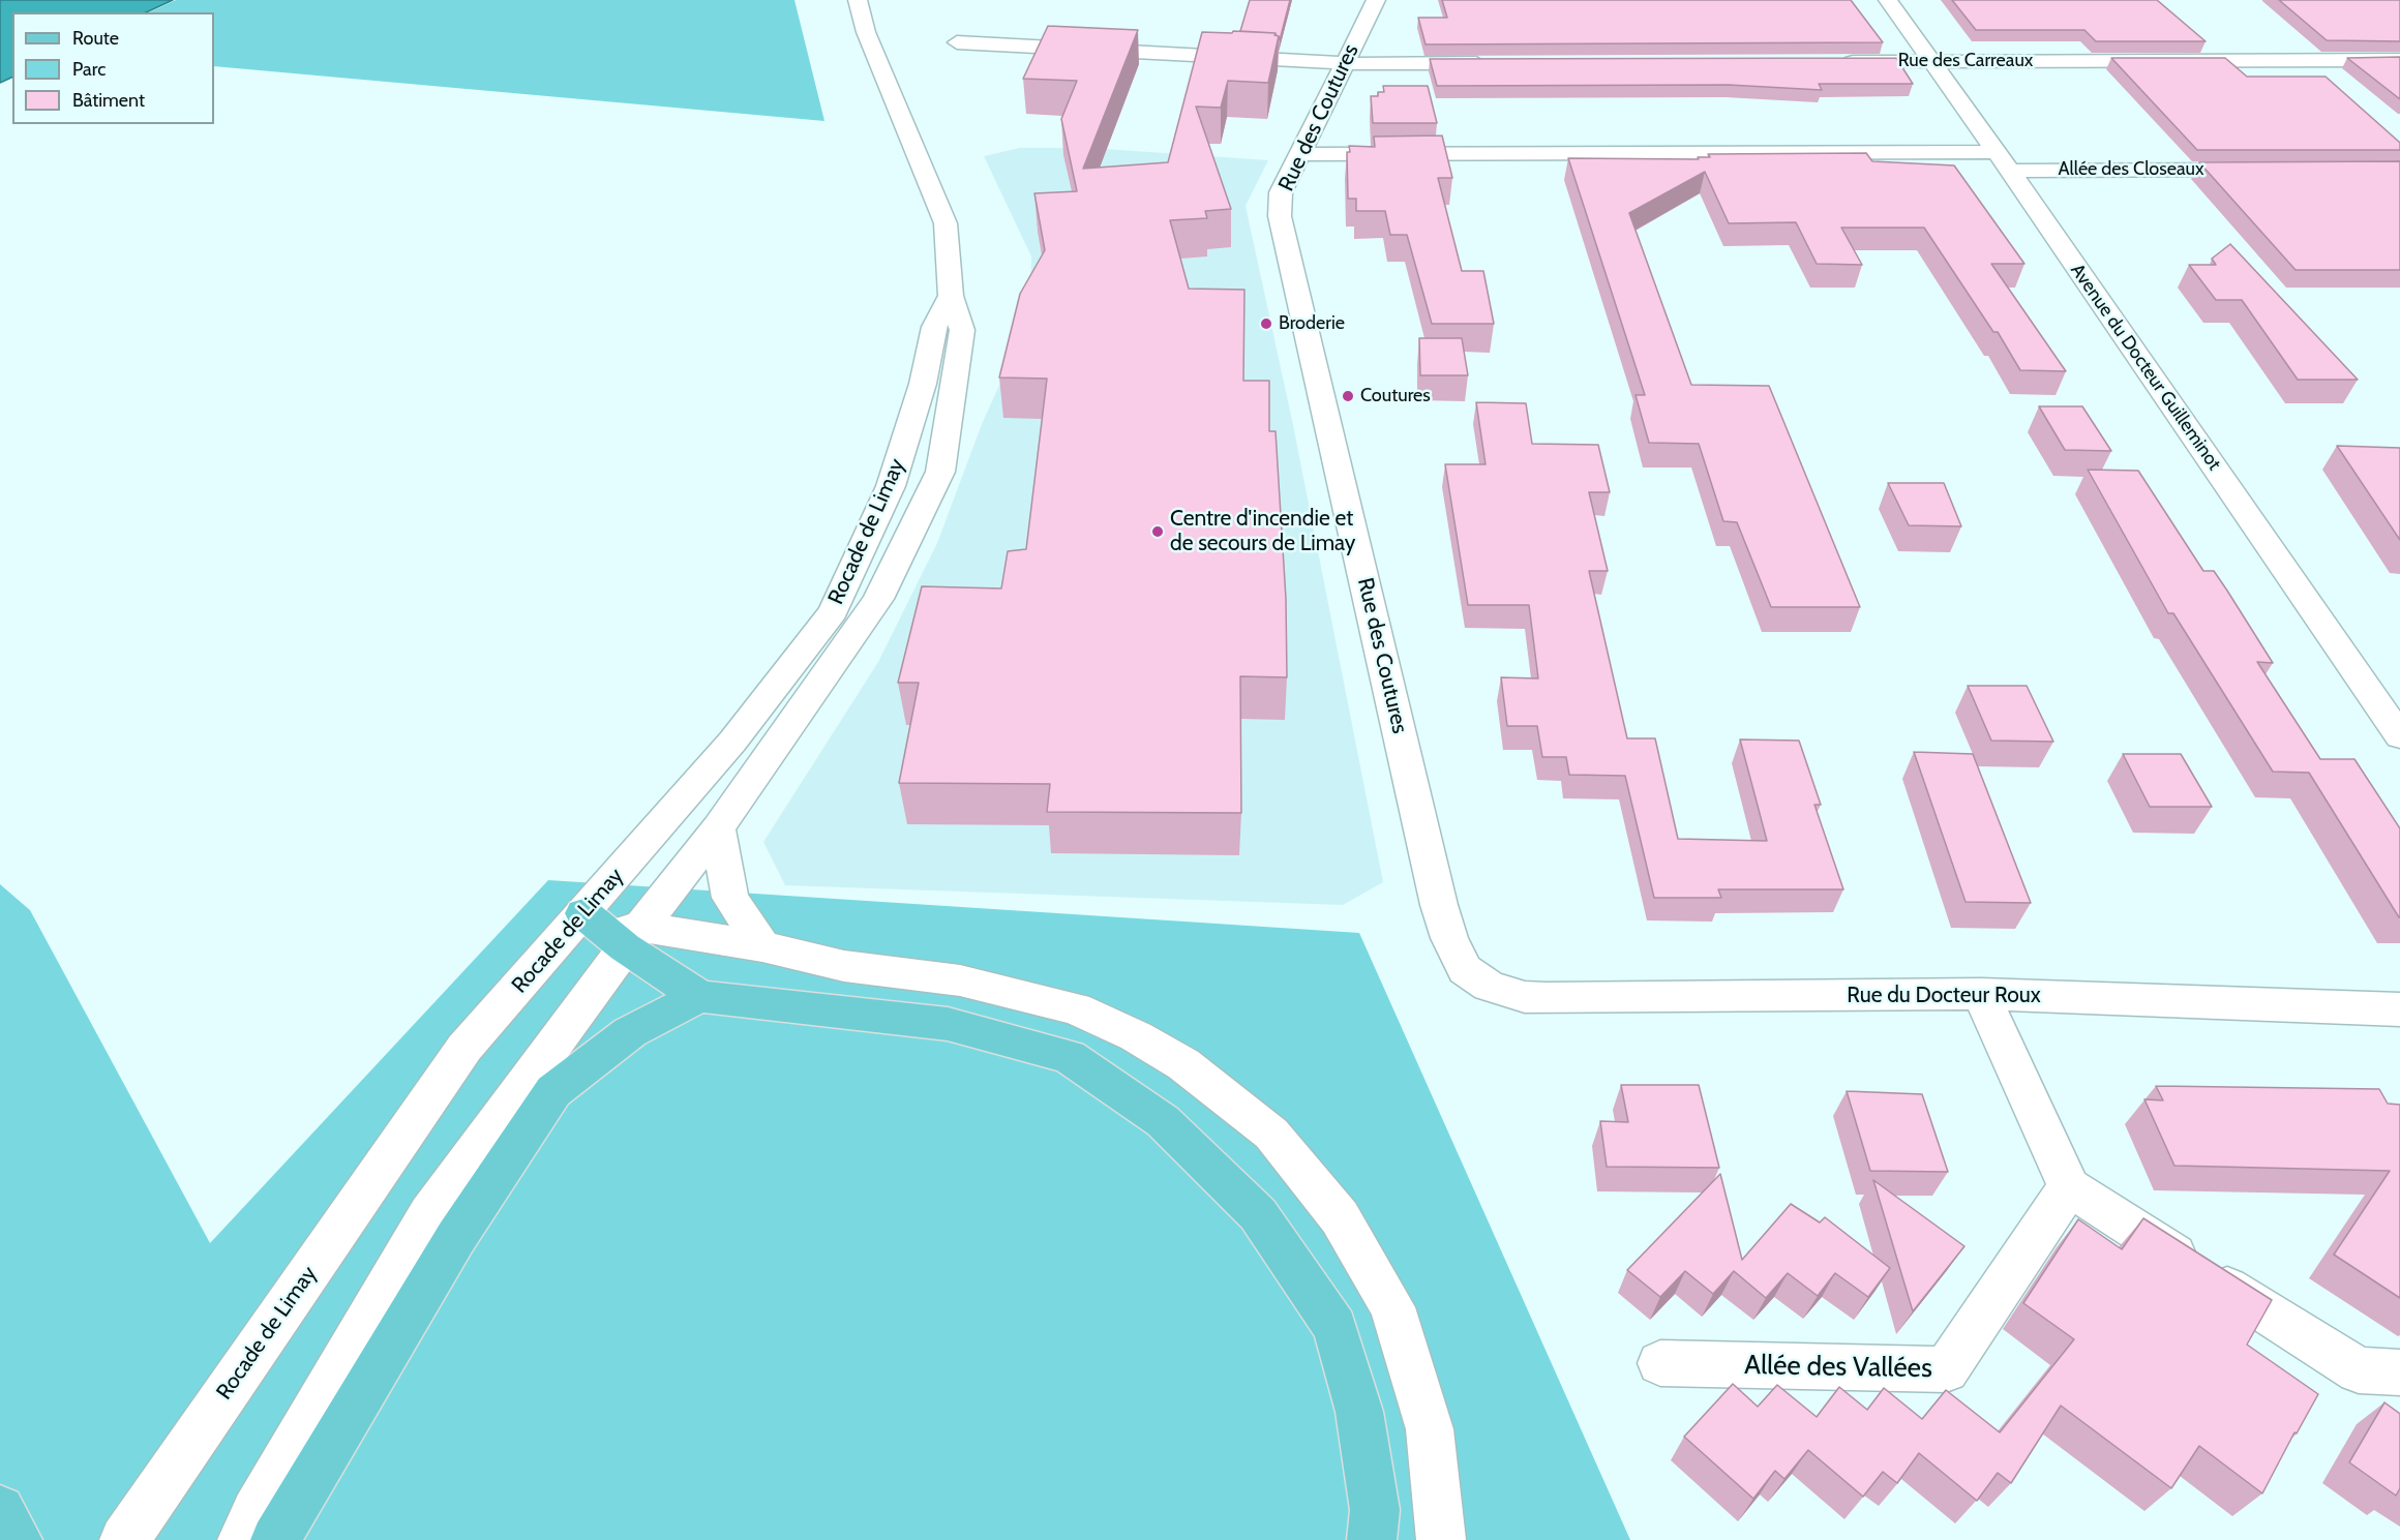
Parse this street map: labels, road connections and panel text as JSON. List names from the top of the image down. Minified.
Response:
{"streets":{"street":["Rue des Carreaux","Rue des Coutures","Allée des Closeaux","Avenue du Docteur Guilleminot","Rocade de Limay","Rue du Docteur Roux","Allée des Vallées"]},"crossings":[["Rue des Carreaux","Avenue du Docteur Guilleminot"],["Rue des Coutures","Allée des Closeaux"],["Rue des Coutures","Rue du Docteur Roux"],["Allée des Closeaux","Avenue du Docteur Guilleminot"]],"places":["Broderie","Coutures","Centre d'incendie et de secours de Limay"],"legend":["Route","Parc","Bâtiment"]}
